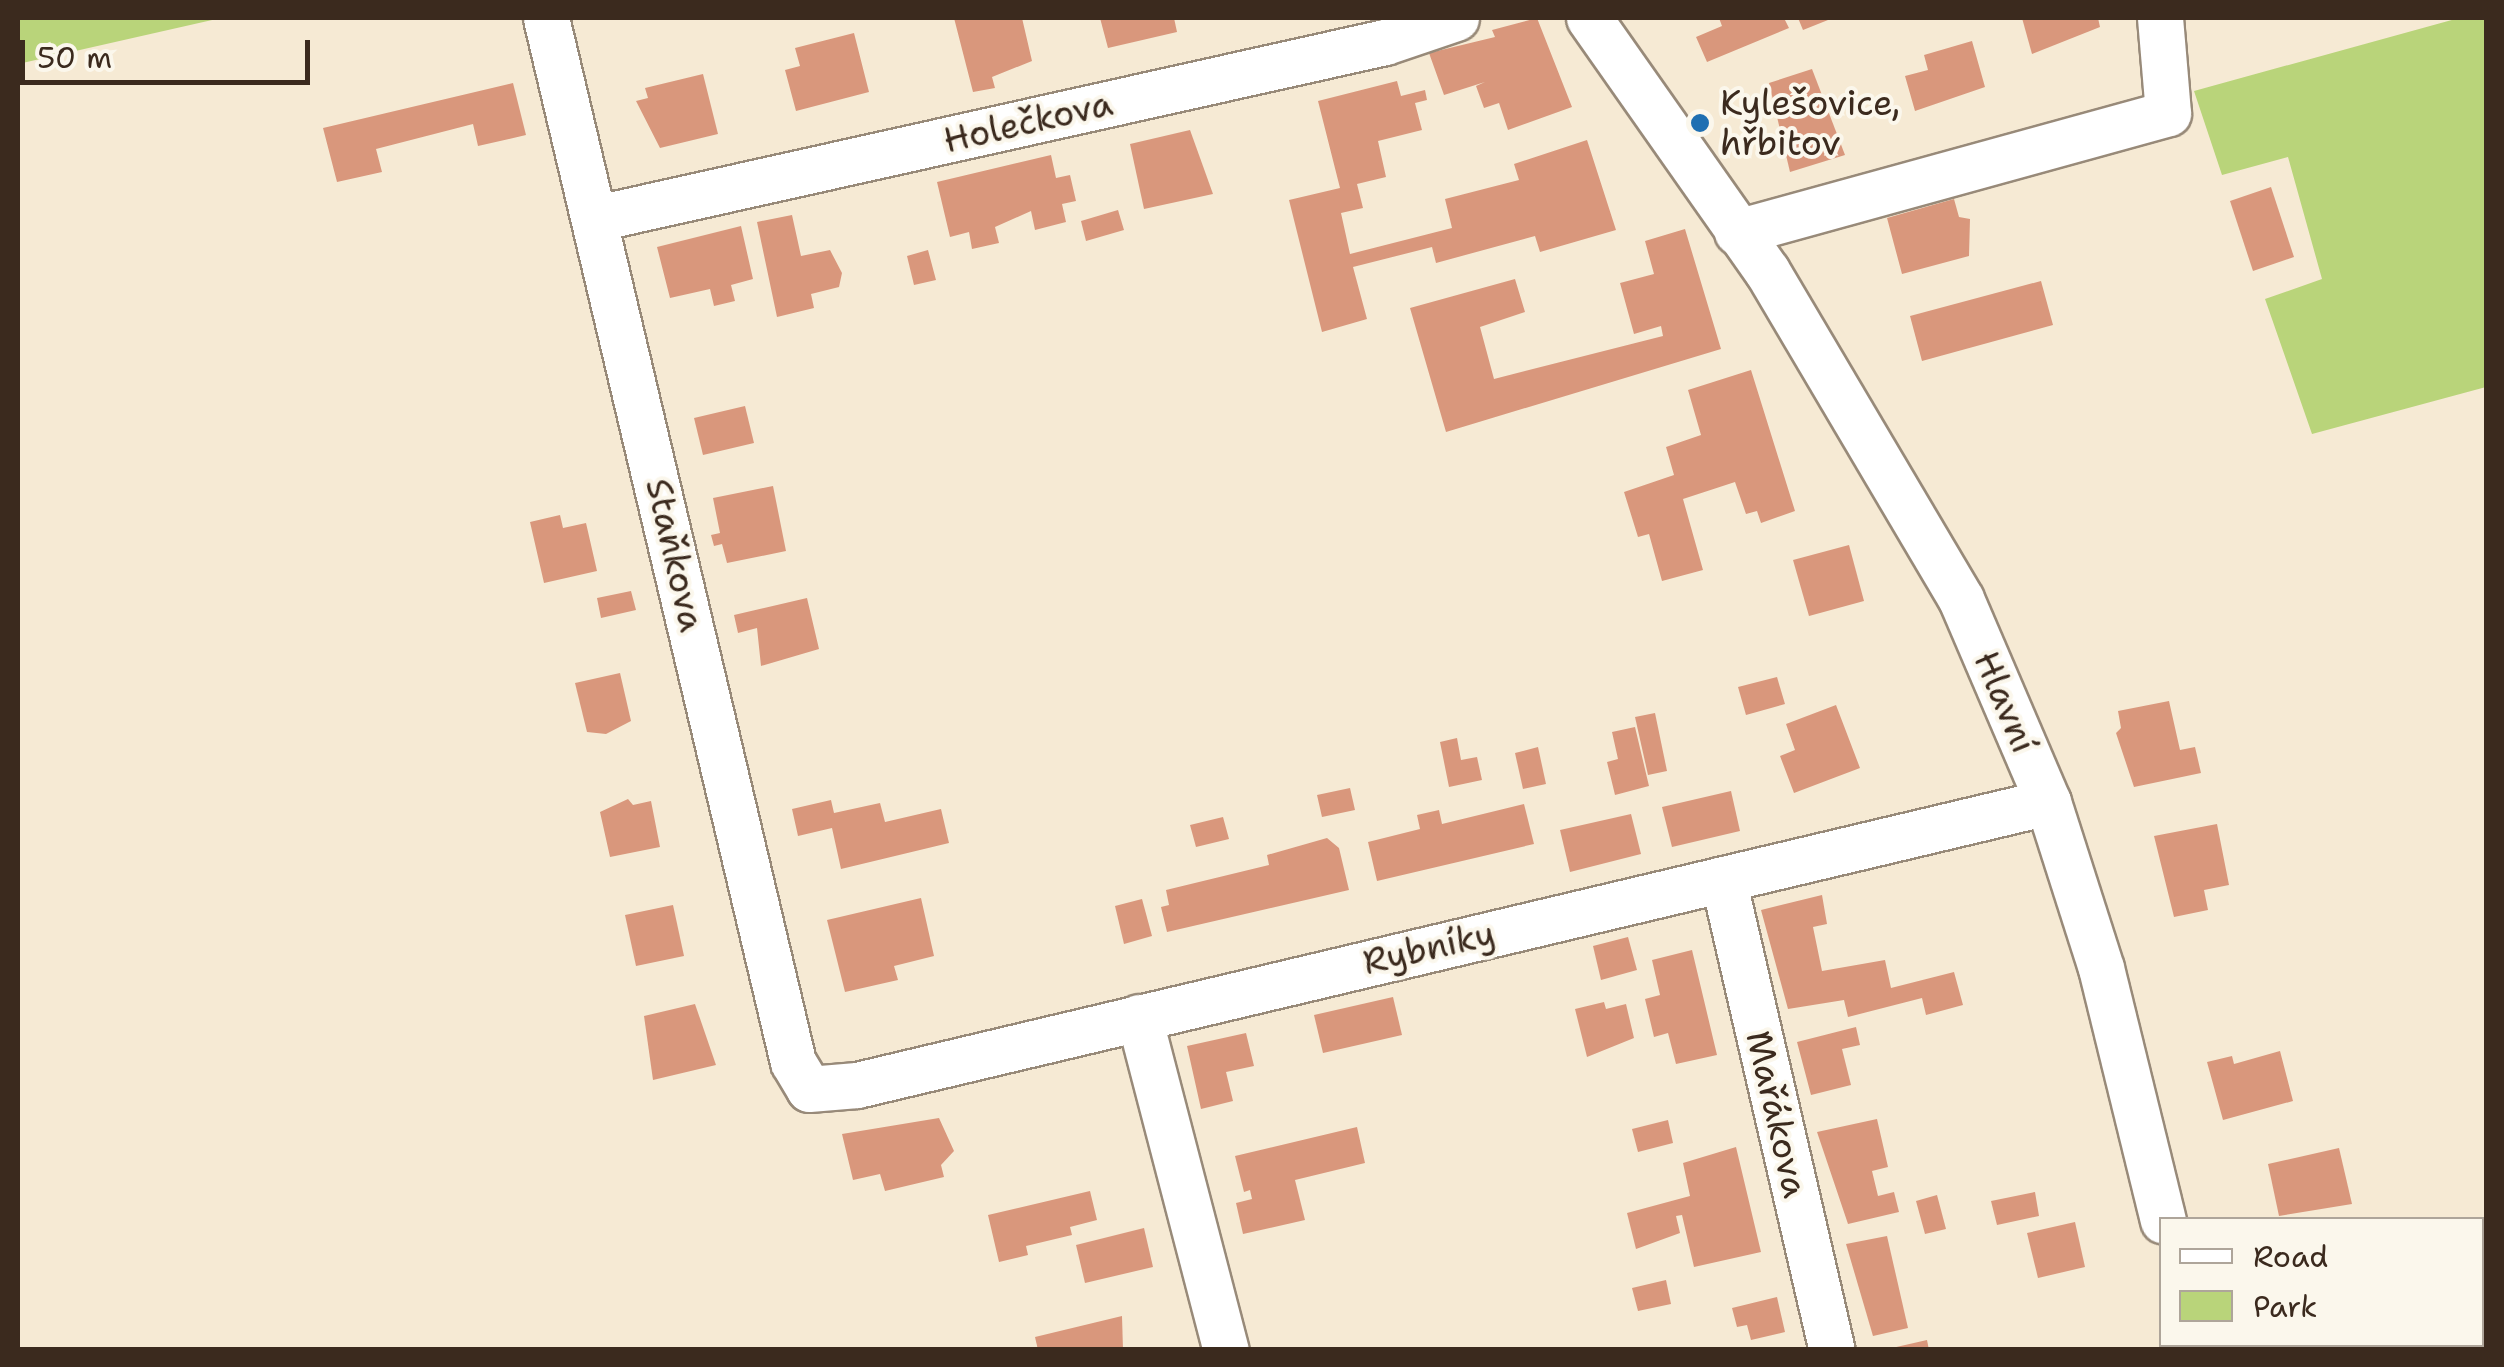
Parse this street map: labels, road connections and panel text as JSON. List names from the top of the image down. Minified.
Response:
{"streets":{"street":["Holečkova","Staňkova","Hlavní","Rybníky","Mařákova"]},"crossings":[["Holečkova","Staňkova"],["Staňkova","Rybníky"],["Hlavní","Rybníky"],["Rybníky","Mařákova"]],"places":["Kylešovice, hřbitov"],"legend":["Road","Park"],"scale_bar":"50 m"}
